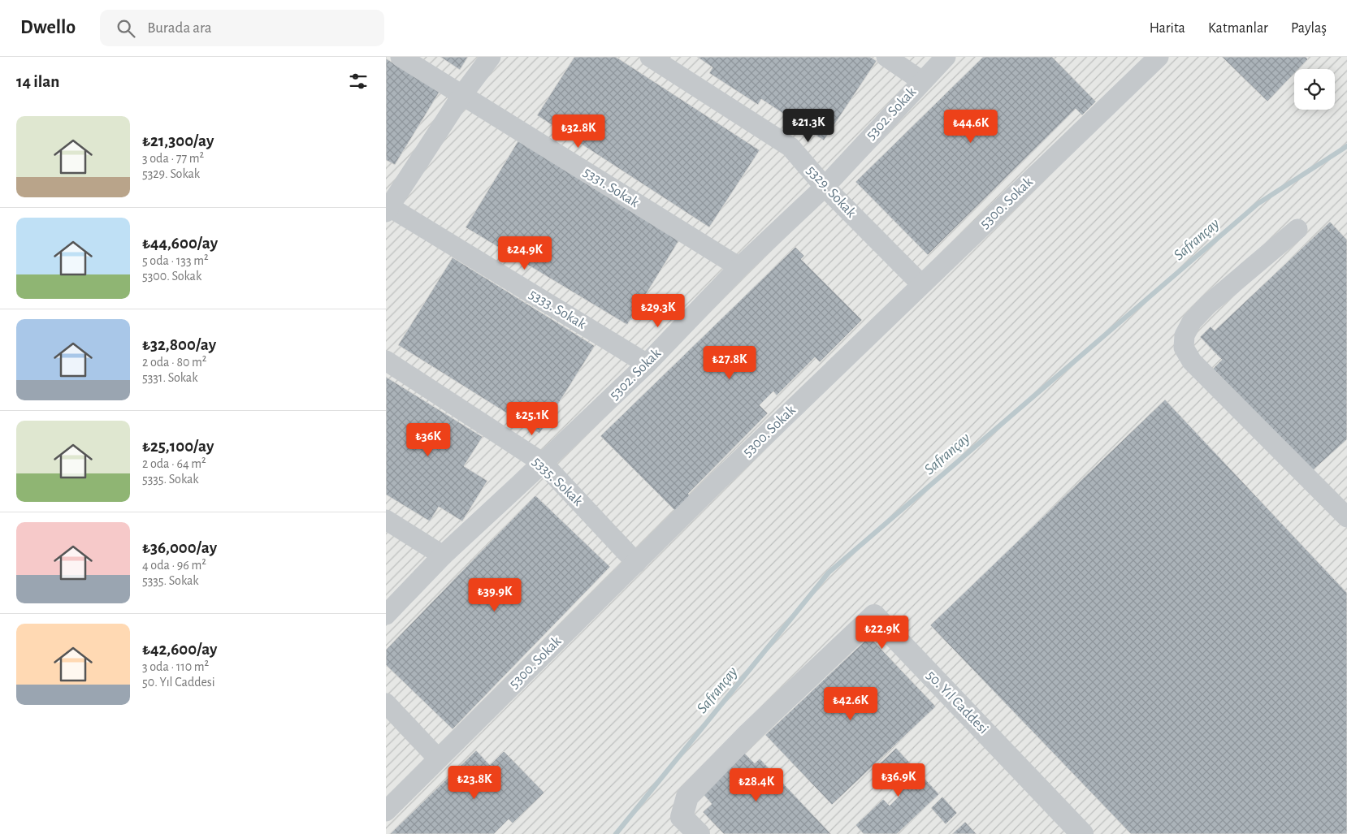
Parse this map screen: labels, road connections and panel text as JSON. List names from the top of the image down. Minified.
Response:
{"streets":{"street":["5302. Sokak","5331. Sokak","5329. Sokak","5300. Sokak","5333. Sokak","5335. Sokak","50. Yıl Caddesi"]},"crossings":[["5302. Sokak","5331. Sokak"],["5302. Sokak","5329. Sokak"],["5302. Sokak","5333. Sokak"],["5302. Sokak","5335. Sokak"],["5329. Sokak","5300. Sokak"],["5300. Sokak","5335. Sokak"]],"water":["Safrançay"],"page":{"header":"Dwello","search":"Burada ara","nav":["Harita","Katmanlar","Paylaş"],"heading":"14 ilan","list":[{"name":"₺21,300/ay","note":"3 oda · 77 m² · 5329. Sokak"},{"name":"₺44,600/ay","note":"5 oda · 133 m² · 5300. Sokak"},{"name":"₺32,800/ay","note":"2 oda · 80 m² · 5331. Sokak"},{"name":"₺25,100/ay","note":"2 oda · 64 m² · 5335. Sokak"},{"name":"₺36,000/ay","note":"4 oda · 96 m² · 5335. Sokak"},{"name":"₺42,600/ay","note":"3 oda · 110 m² · 50. Yıl Caddesi"}],"price":["₺21.3K","₺44.6K","₺32.8K","₺24.9K","₺29.3K","₺27.8K","₺25.1K","₺36K","₺39.9K","₺22.9K","₺42.6K","₺36.9K","₺23.8K","₺28.4K"]}}
